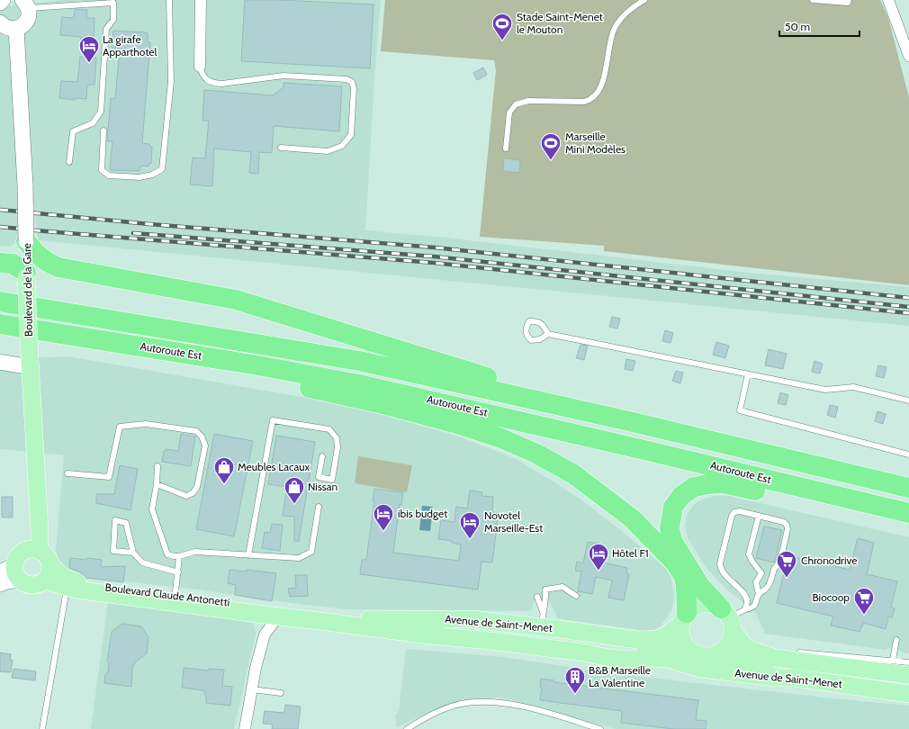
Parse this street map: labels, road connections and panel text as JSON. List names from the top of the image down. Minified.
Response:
{"streets":{"highway":["Autoroute Est"],"main road":["Boulevard de la Gare","Boulevard Claude Antonetti","Avenue de Saint-Menet"]},"crossings":[["Boulevard de la Gare","Boulevard Claude Antonetti"],["Boulevard Claude Antonetti","Avenue de Saint-Menet"]],"places":{"sports":["Stade Saint-Menet le Mouton","Marseille Mini Modèles"],"hotel":["La girafe Apparthotel","ibis budget","Novotel Marseille-Est","Hôtel F1"],"shop":["Meubles Lacaux","Nissan"],"supermarket":["Chronodrive","Biocoop"],"building":["B&B Marseille La Valentine"]},"scale_bar":"50 m"}
